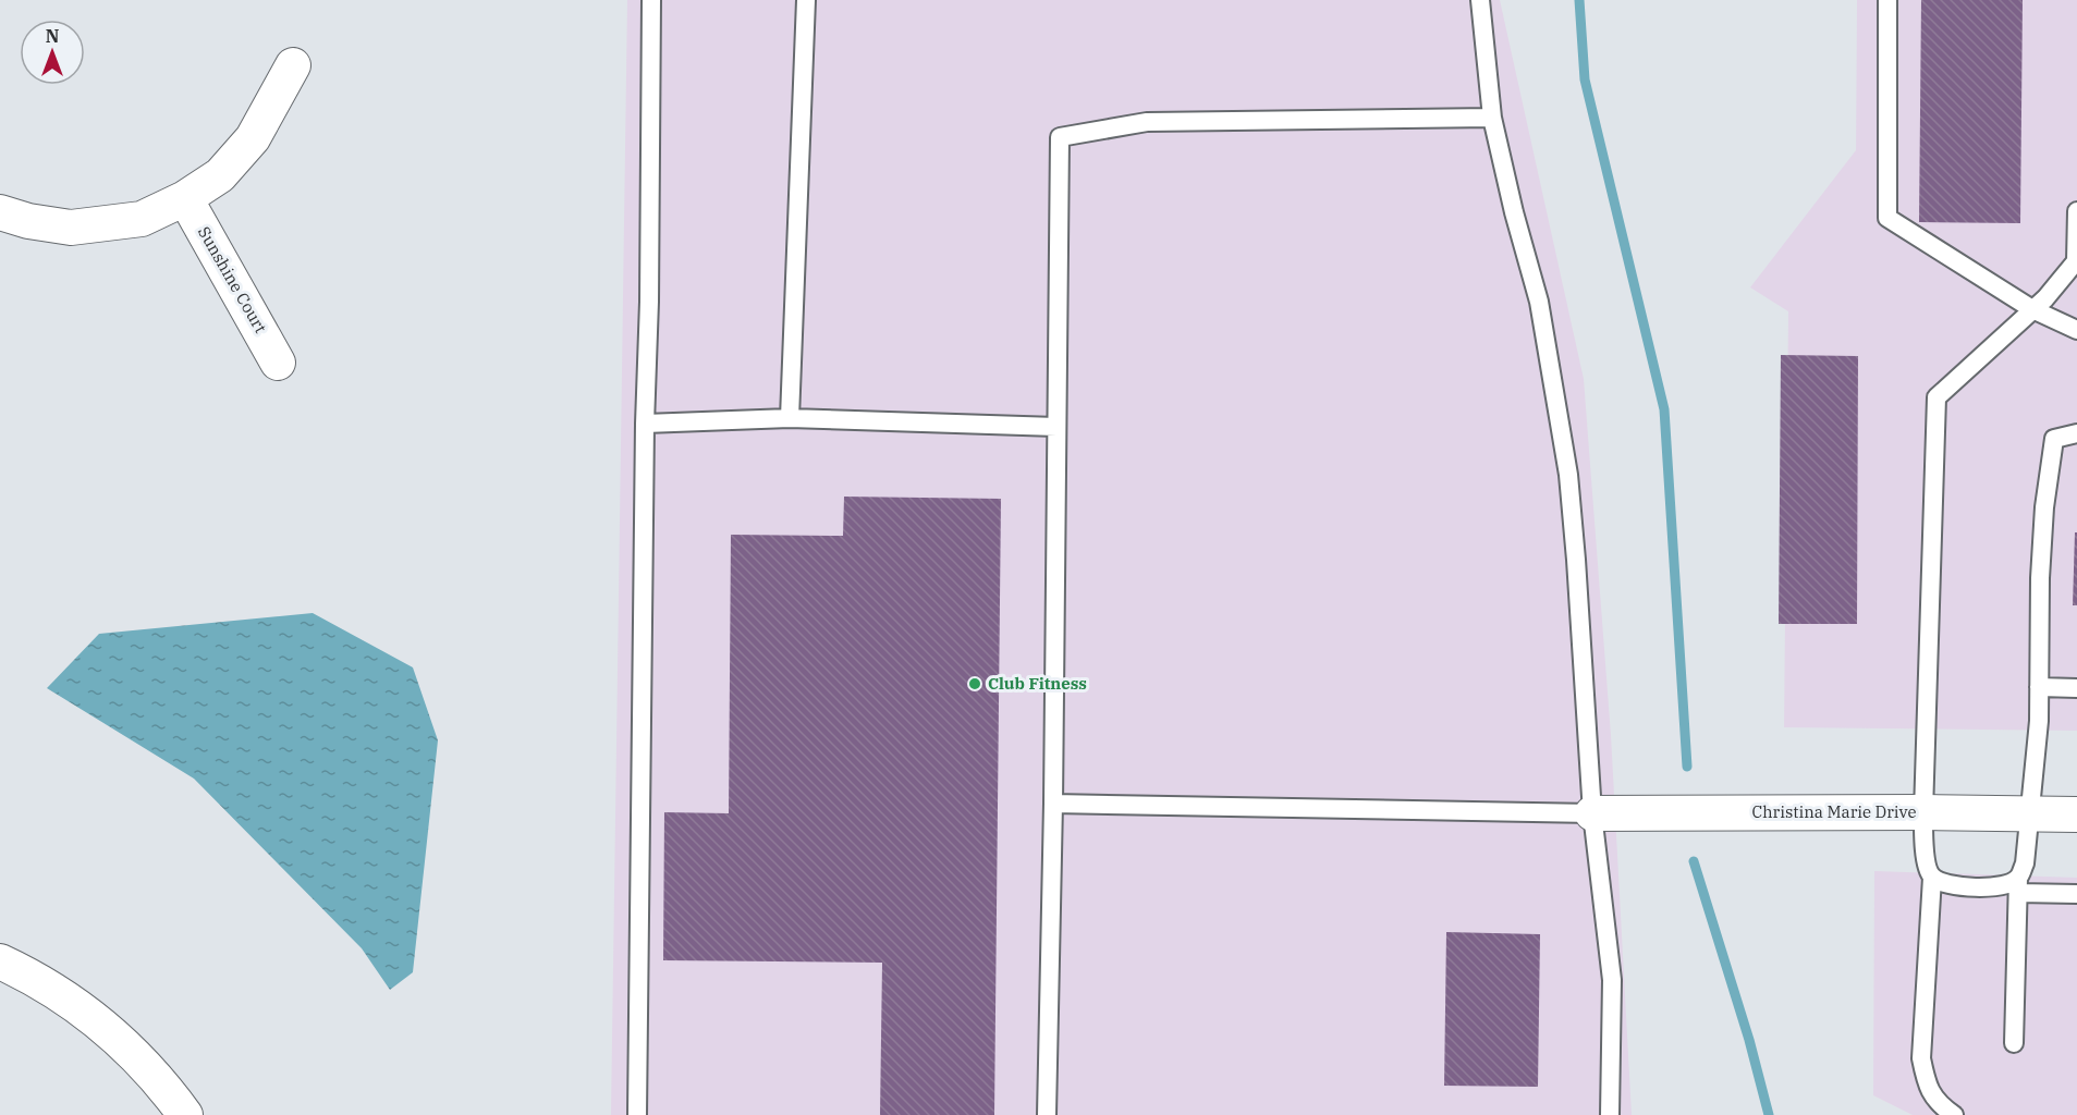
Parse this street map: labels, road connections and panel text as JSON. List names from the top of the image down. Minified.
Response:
{"streets":{"street":["Sunshine Court","Christina Marie Drive"]},"places":["Club Fitness"],"north":"top"}
